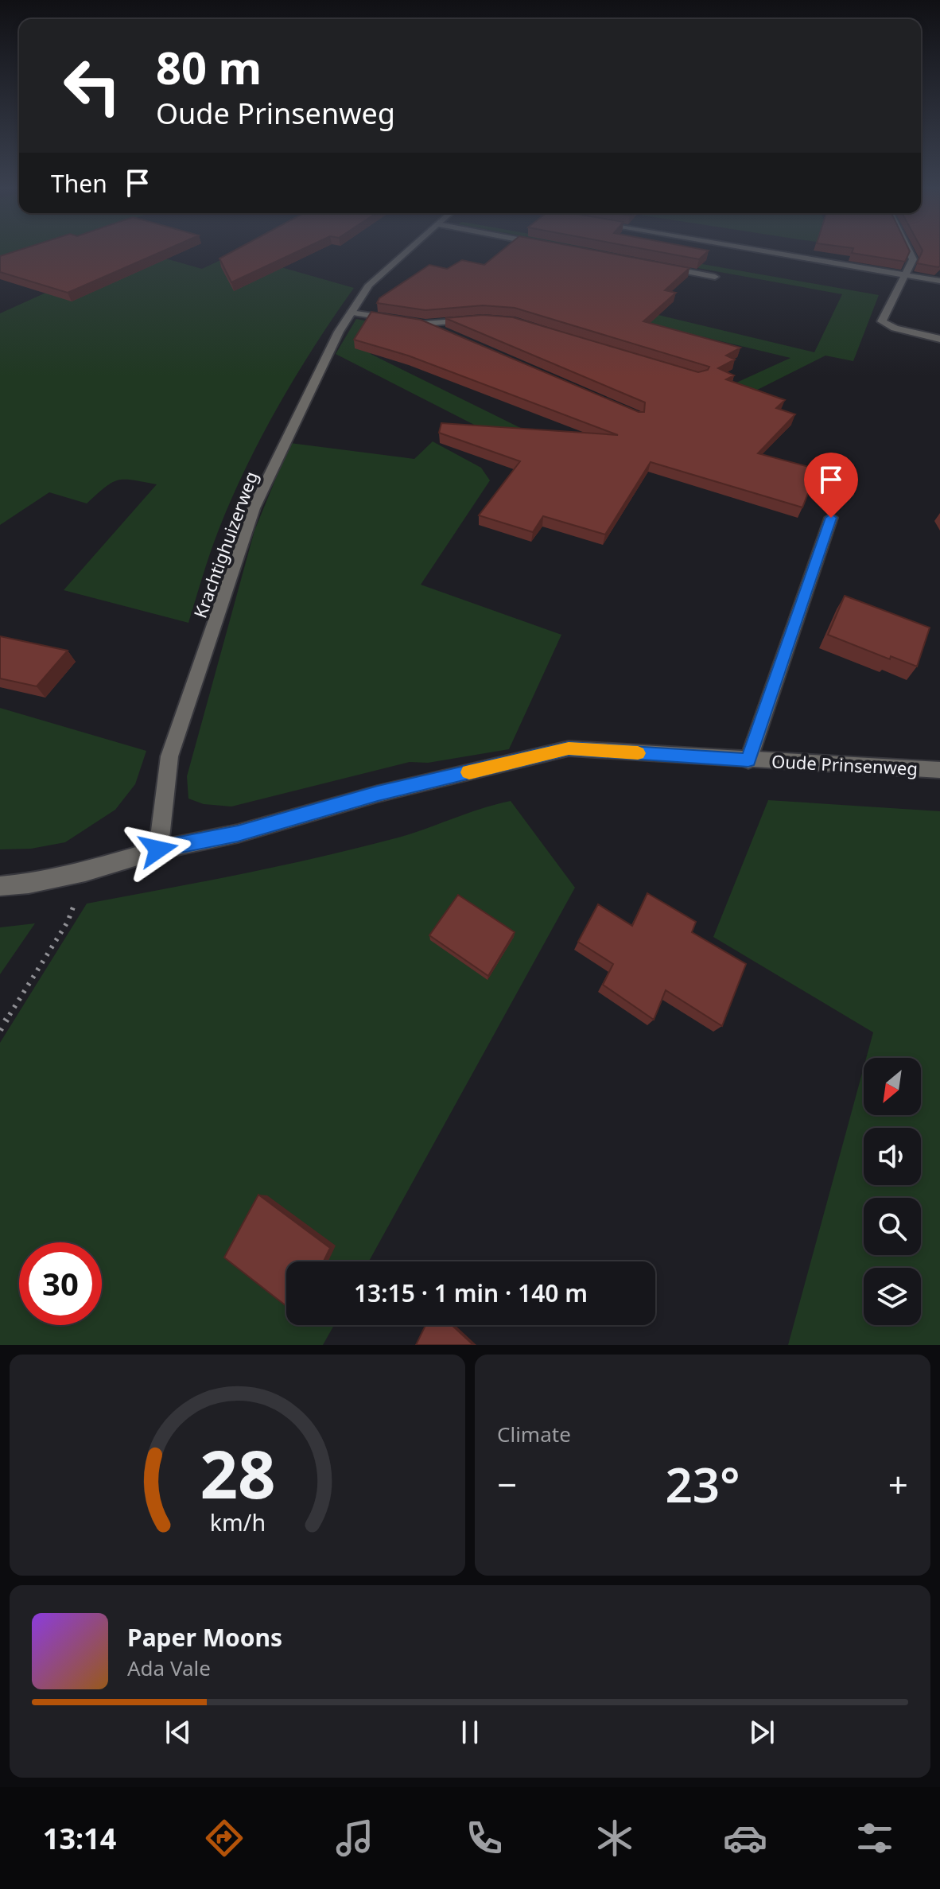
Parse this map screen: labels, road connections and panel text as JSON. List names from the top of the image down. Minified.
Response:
{"streets":{"street":["Krachtighuizerweg","Oude Prinsenweg"]},"crossings":[["Krachtighuizerweg","Oude Prinsenweg"]],"north":"bottom left","page":{"turn":["80 m","Oude Prinsenweg"],"then":"Then","limit":"30","trip":"13:15 · 1 min · 140 m","tile":"Climate","heat":["−","23°","+"],"song":["Paper Moons","Ada Vale"],"tabs":"13:14","gauge":["28","km/h"]}}
